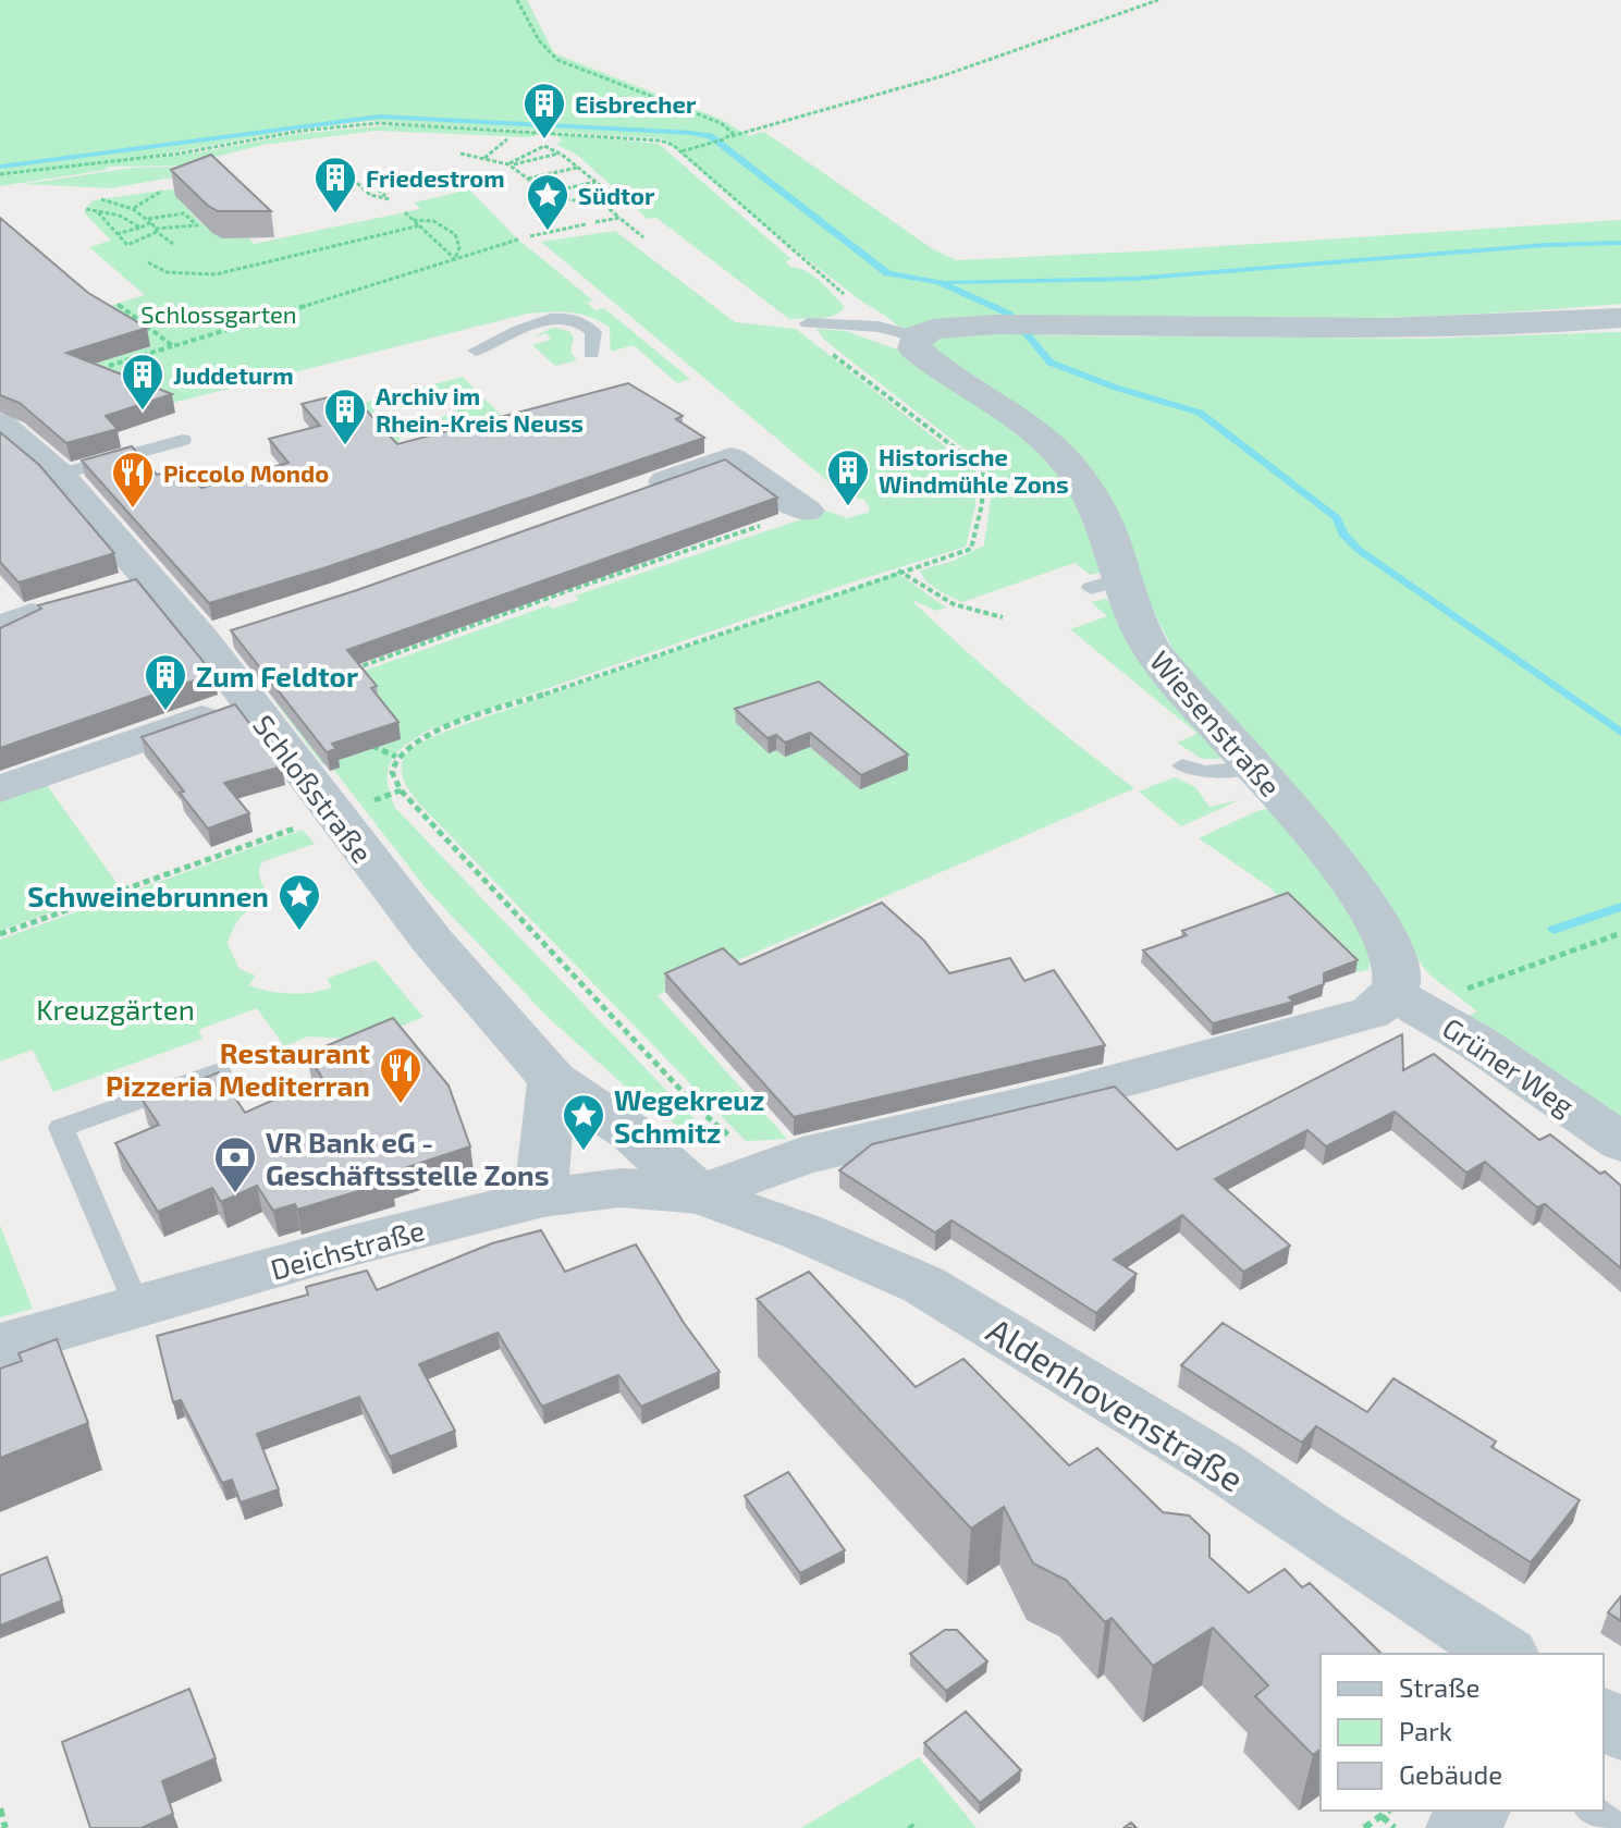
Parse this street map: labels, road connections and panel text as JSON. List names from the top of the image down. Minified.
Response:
{"streets":{"street":["Wiesenstraße","Schloßstraße","Grüner Weg","Deichstraße","Aldenhovenstraße"]},"crossings":[["Wiesenstraße","Grüner Weg"],["Schloßstraße","Deichstraße"],["Schloßstraße","Aldenhovenstraße"],["Deichstraße","Aldenhovenstraße"]],"parks":["Schlossgarten","Kreuzgärten"],"places":{"building":["Eisbrecher","Friedestrom","Juddeturm","Archiv im Rhein-Kreis Neuss","Historische Windmühle Zons","Zum Feldtor"],"place":["Südtor","Schweinebrunnen","Wegekreuz Schmitz"],"restaurant":["Piccolo Mondo","Restaurant Pizzeria Mediterran"],"bank":["VR Bank eG - Geschäftsstelle Zons"]},"legend":["Straße","Park","Gebäude"]}
